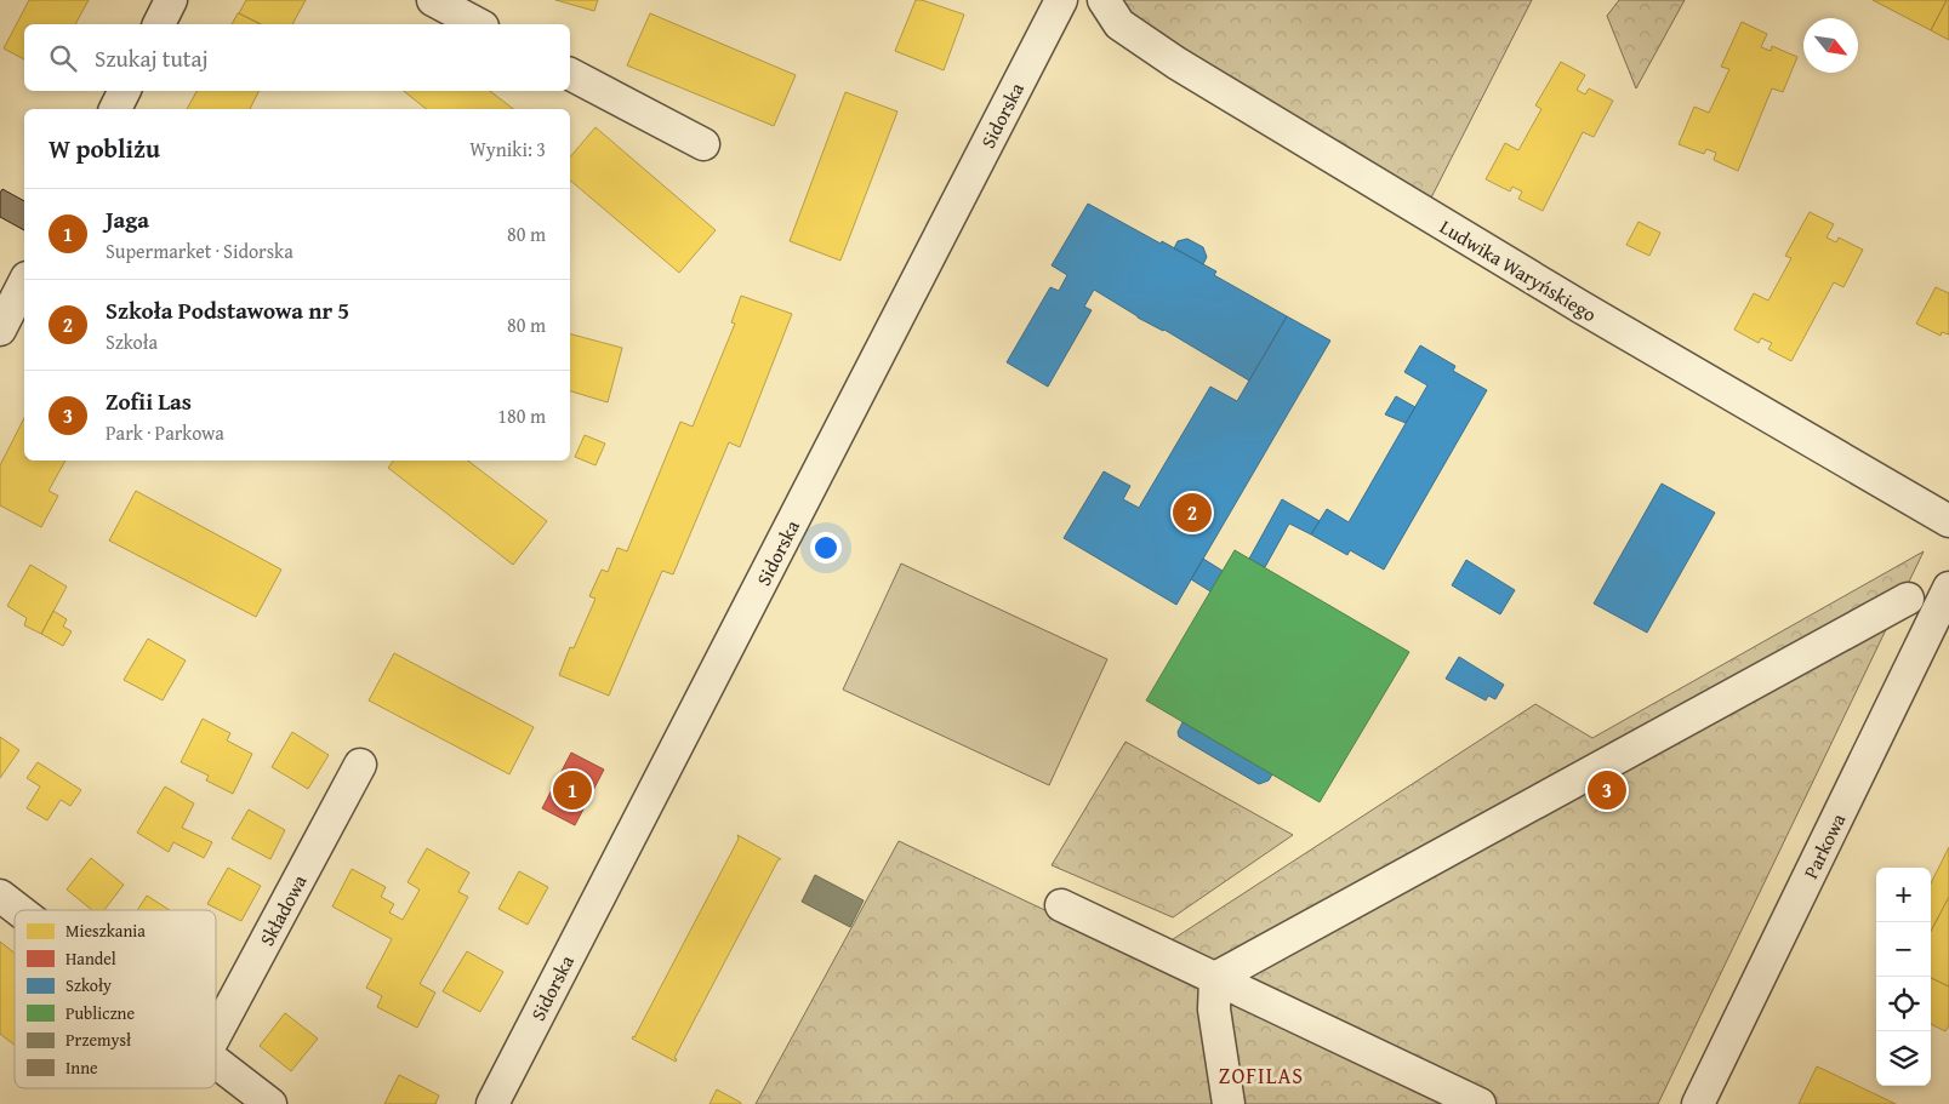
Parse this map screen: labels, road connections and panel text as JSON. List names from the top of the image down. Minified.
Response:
{"streets":{"street":["Sidorska","Ludwika Waryńskiego","Parkowa","Składowa"]},"districts":["ZOFILAS"],"legend":["Mieszkania","Handel","Szkoły","Publiczne","Przemysł","Inne"],"north":"bottom right","page":{"search":"Szukaj tutaj","heading":["W pobliżu","Wyniki: 3"],"list":[{"mark":"1","name":"Jaga","note":"Supermarket · Sidorska","value":"80 m"},{"mark":"2","name":"Szkoła Podstawowa nr 5","note":"Szkoła","value":"80 m"},{"mark":"3","name":"Zofii Las","note":"Park · Parkowa","value":"180 m"}],"pins":["2","1","3"],"map_buttons":["+","−"]}}
